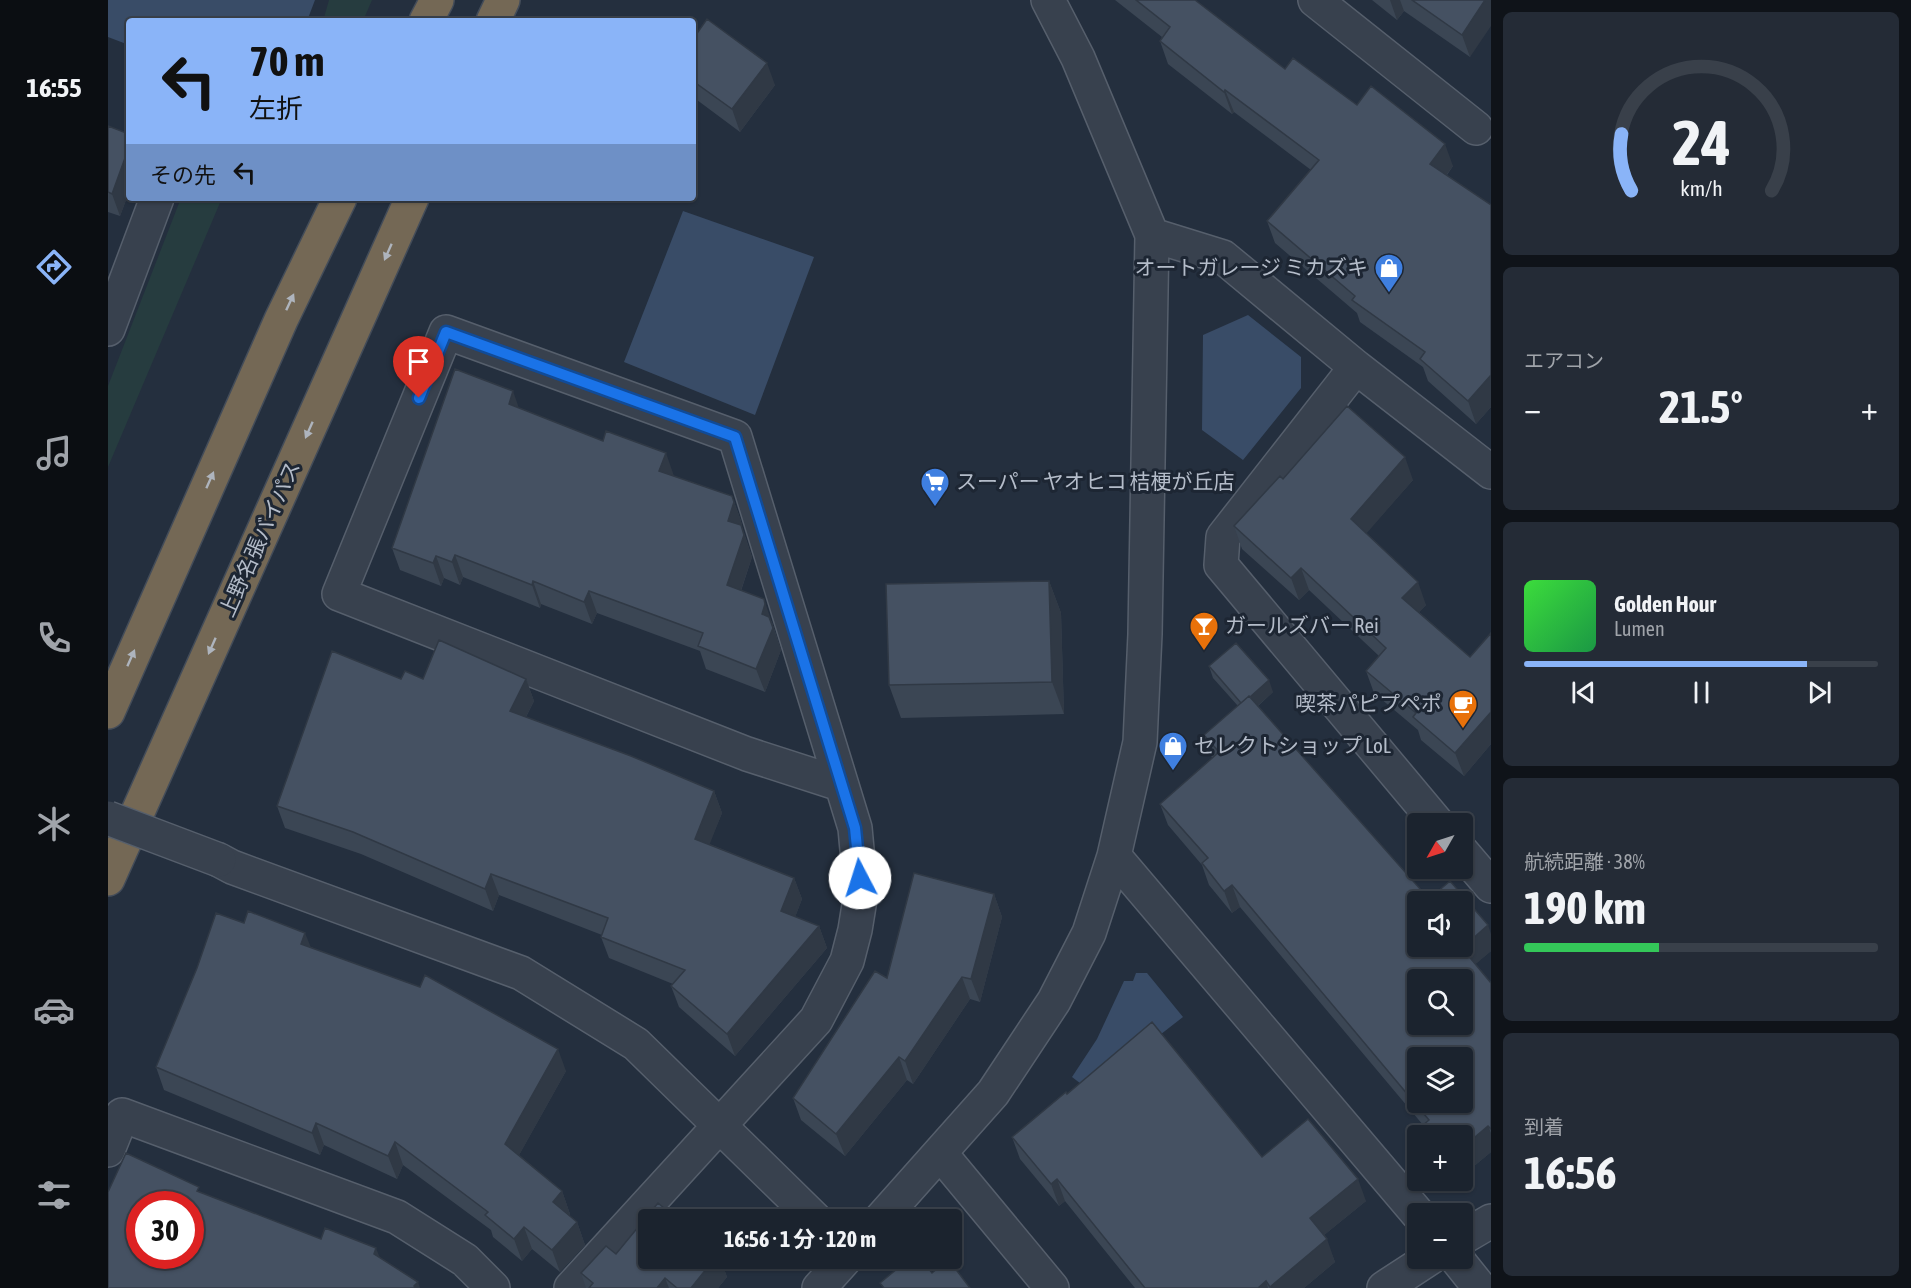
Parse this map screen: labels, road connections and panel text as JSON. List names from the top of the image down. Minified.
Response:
{"streets":{"highway":["上野名張バイパス"]},"places":{"shop":["オートガレージ ミカズキ","セレクトショップ LoL"],"supermarket":["スーパー ヤオヒコ 桔梗が丘店"],"bar":["ガールズバー Rei"],"cafe":["喫茶パピプペポ"]},"north":"bottom left","page":{"tabs":"16:55","turn":["70 m","左折"],"then":"その先","tile":["エアコン",["航続距離 · 38%","190 km"],["到着","16:56"]],"heat":["−","21.5°","+"],"song":["Golden Hour","Lumen"],"map_buttons":["+","−"],"limit":"30","trip":"16:56 · 1 分 · 120 m","gauge":["24","km/h"]}}
